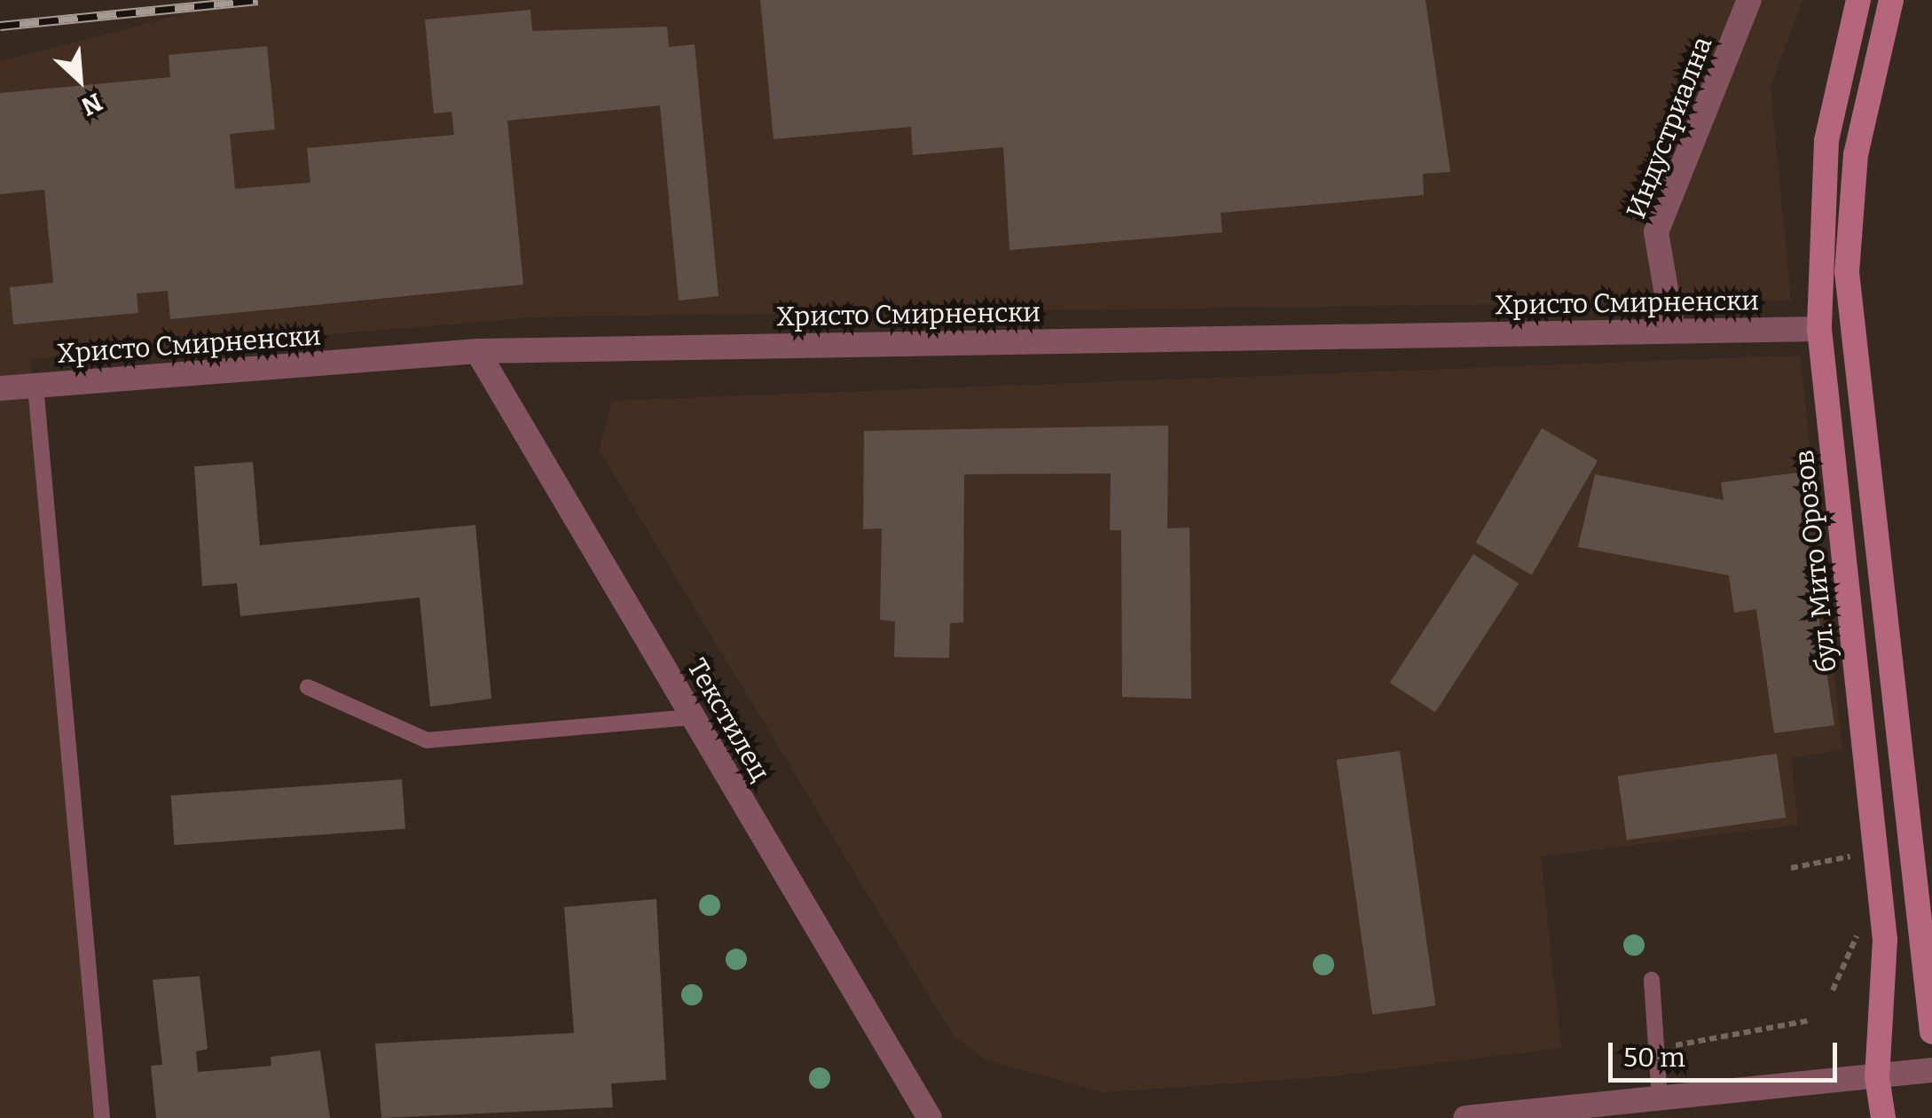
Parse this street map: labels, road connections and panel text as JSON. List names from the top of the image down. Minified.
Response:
{"streets":{"main road":["бул. Мито Орозов"],"street":["Индустриална","Христо Смирненски","Текстилец"]},"crossings":[["Индустриална","Христо Смирненски"],["Христо Смирненски","бул. Мито Орозов"],["Христо Смирненски","Текстилец"]],"scale_bar":"50 m","north":"bottom right"}
